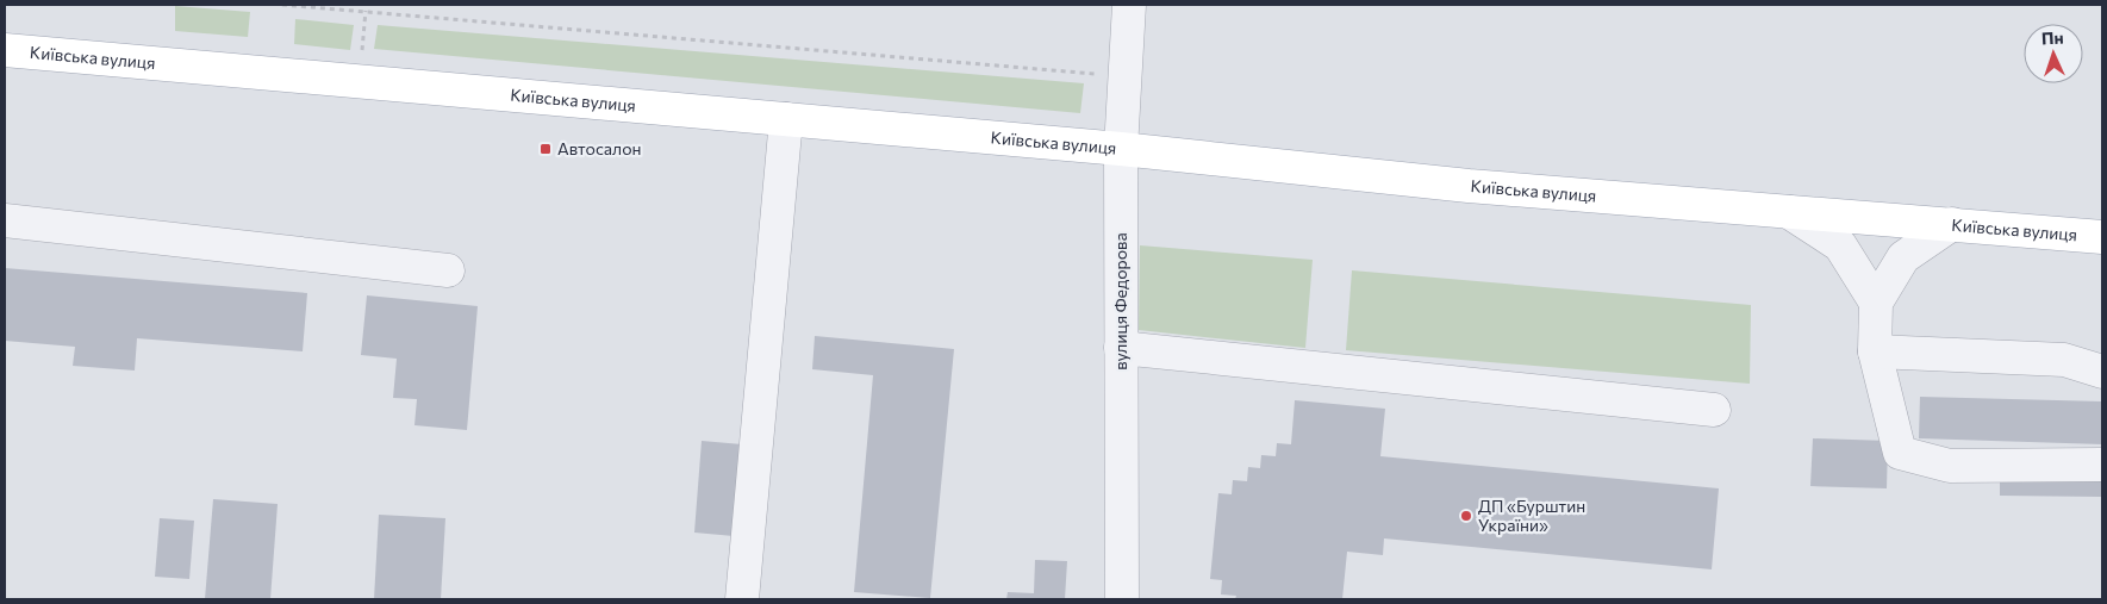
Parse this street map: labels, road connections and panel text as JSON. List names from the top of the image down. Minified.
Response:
{"streets":{"main road":["Київська вулиця"],"street":["вулиця Федорова"]},"crossings":[["Київська вулиця","вулиця Федорова"]],"places":{"transit":["Автосалон"],"other":["ДП «Бурштин України»"]},"north":"top"}
